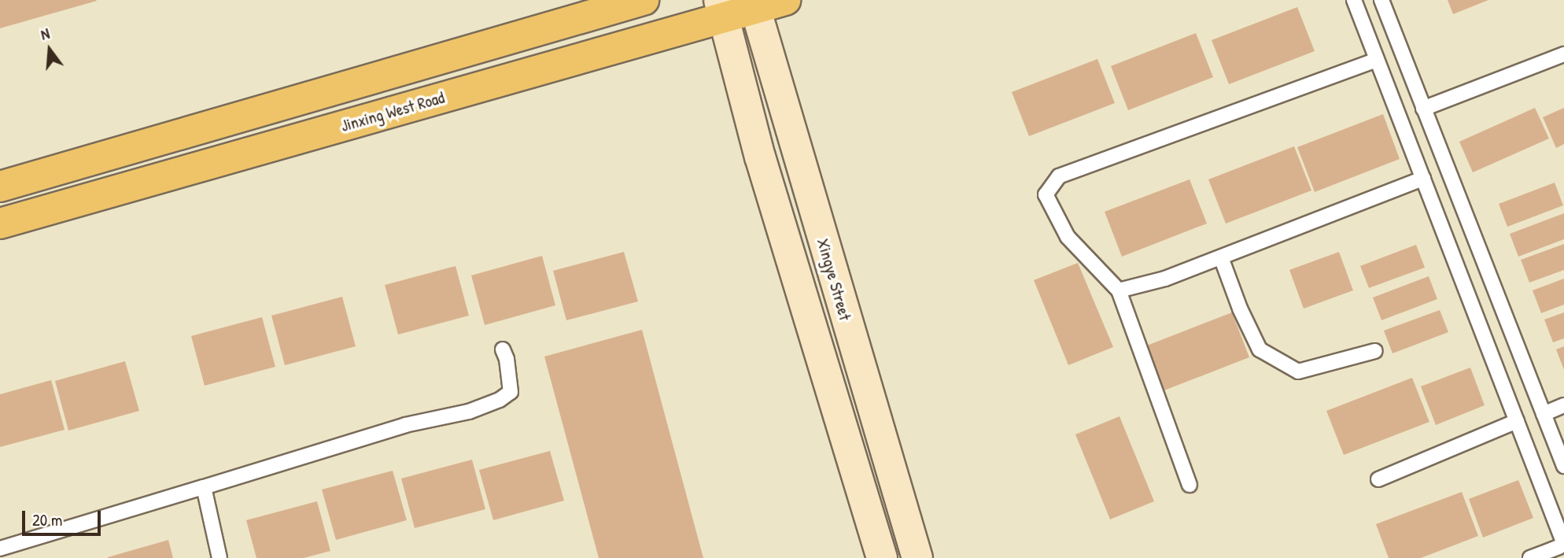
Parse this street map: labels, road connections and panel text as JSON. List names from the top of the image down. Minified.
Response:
{"streets":{"main road":["Jinxing West Road","Xingye Street"]},"crossings":[["Jinxing West Road","Xingye Street"]],"scale_bar":"20 m","north":"top"}
